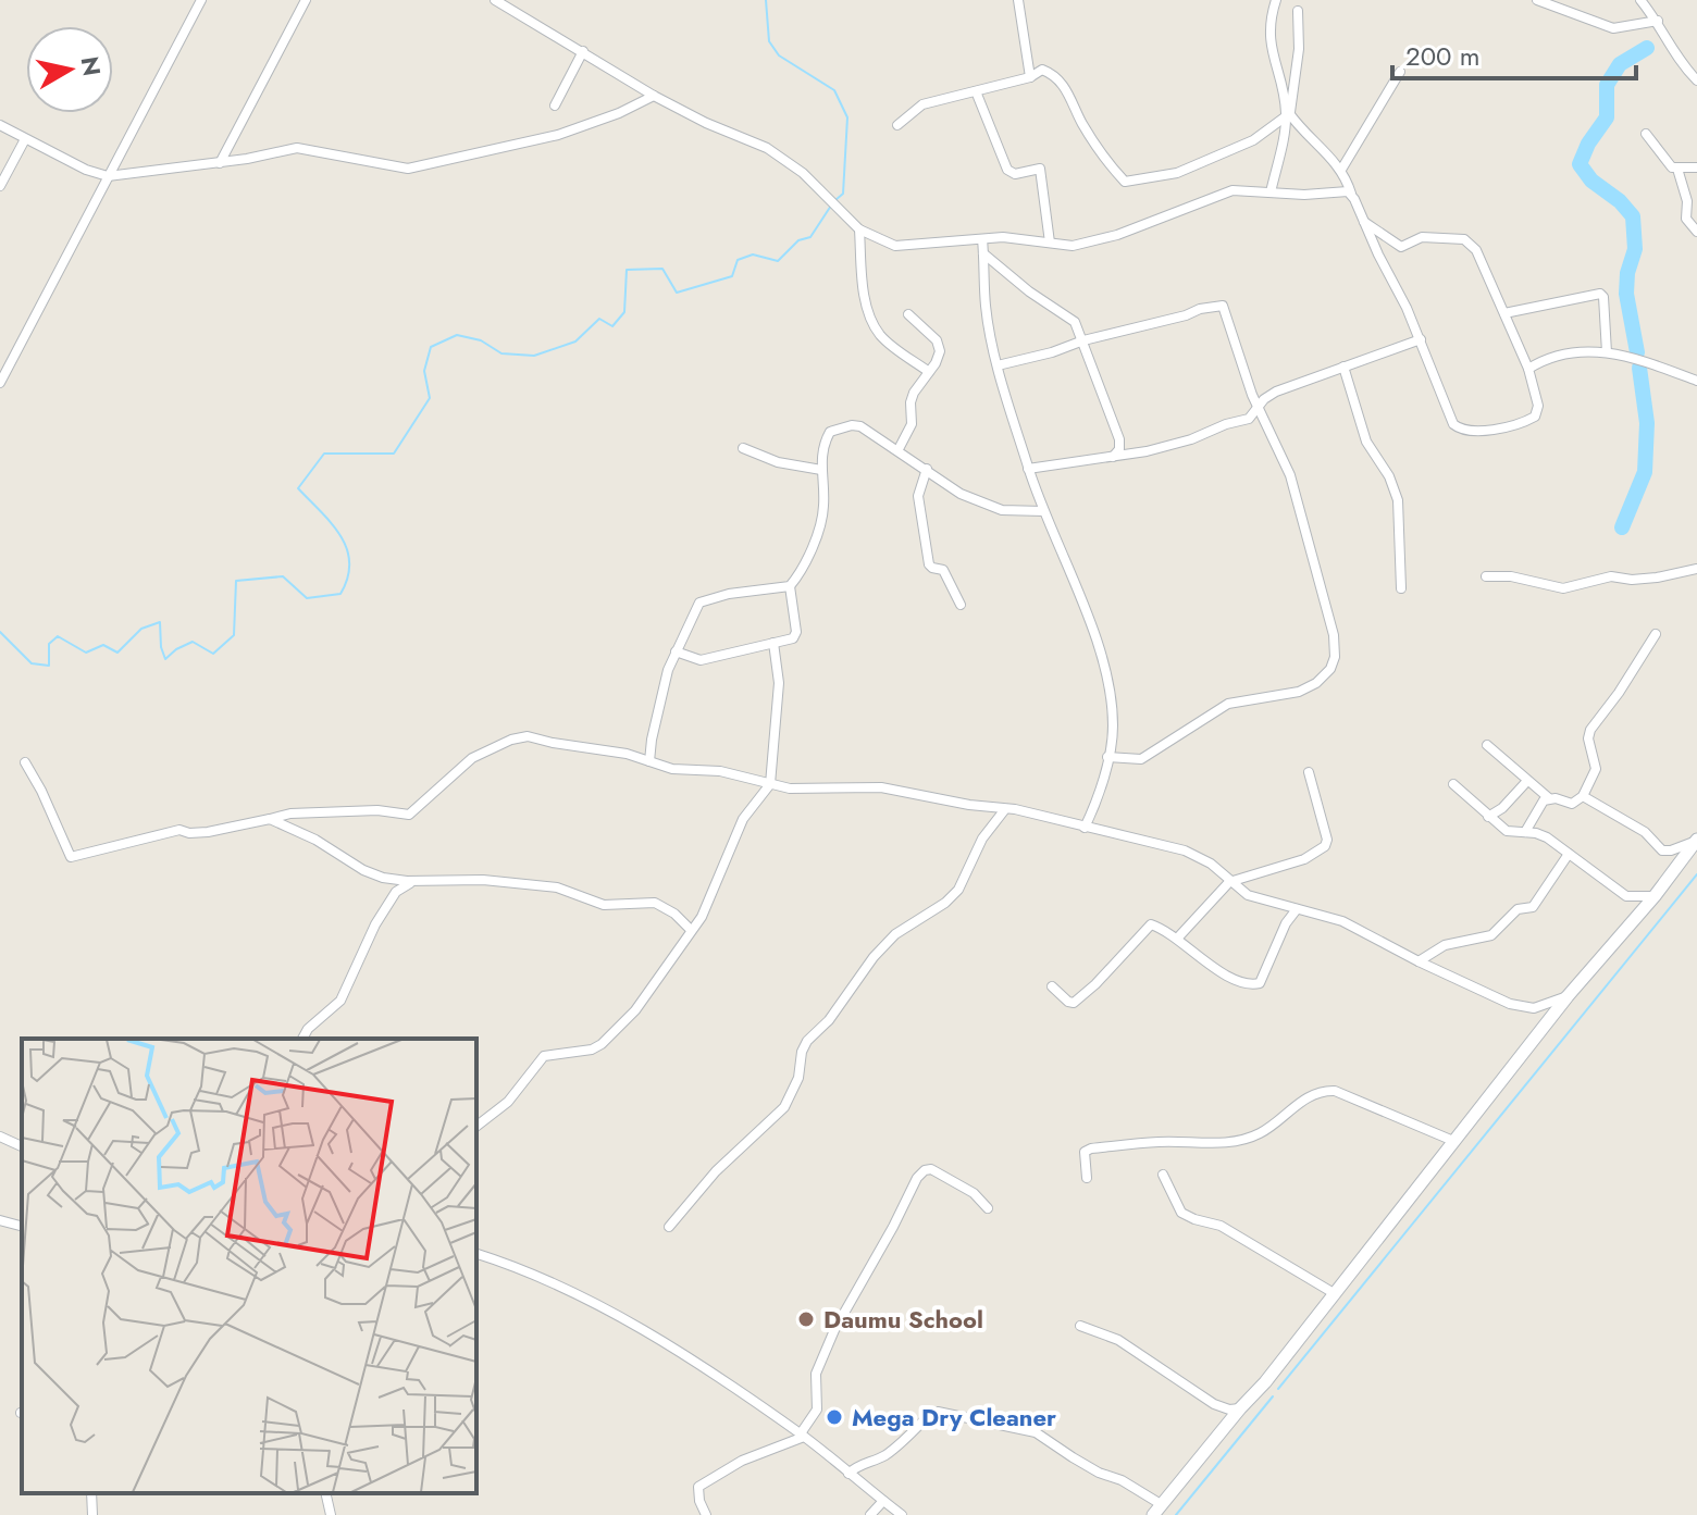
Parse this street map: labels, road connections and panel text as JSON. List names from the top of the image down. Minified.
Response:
{"places":["Daumu School","Mega Dry Cleaner"],"scale_bar":"200 m","north":"right"}
